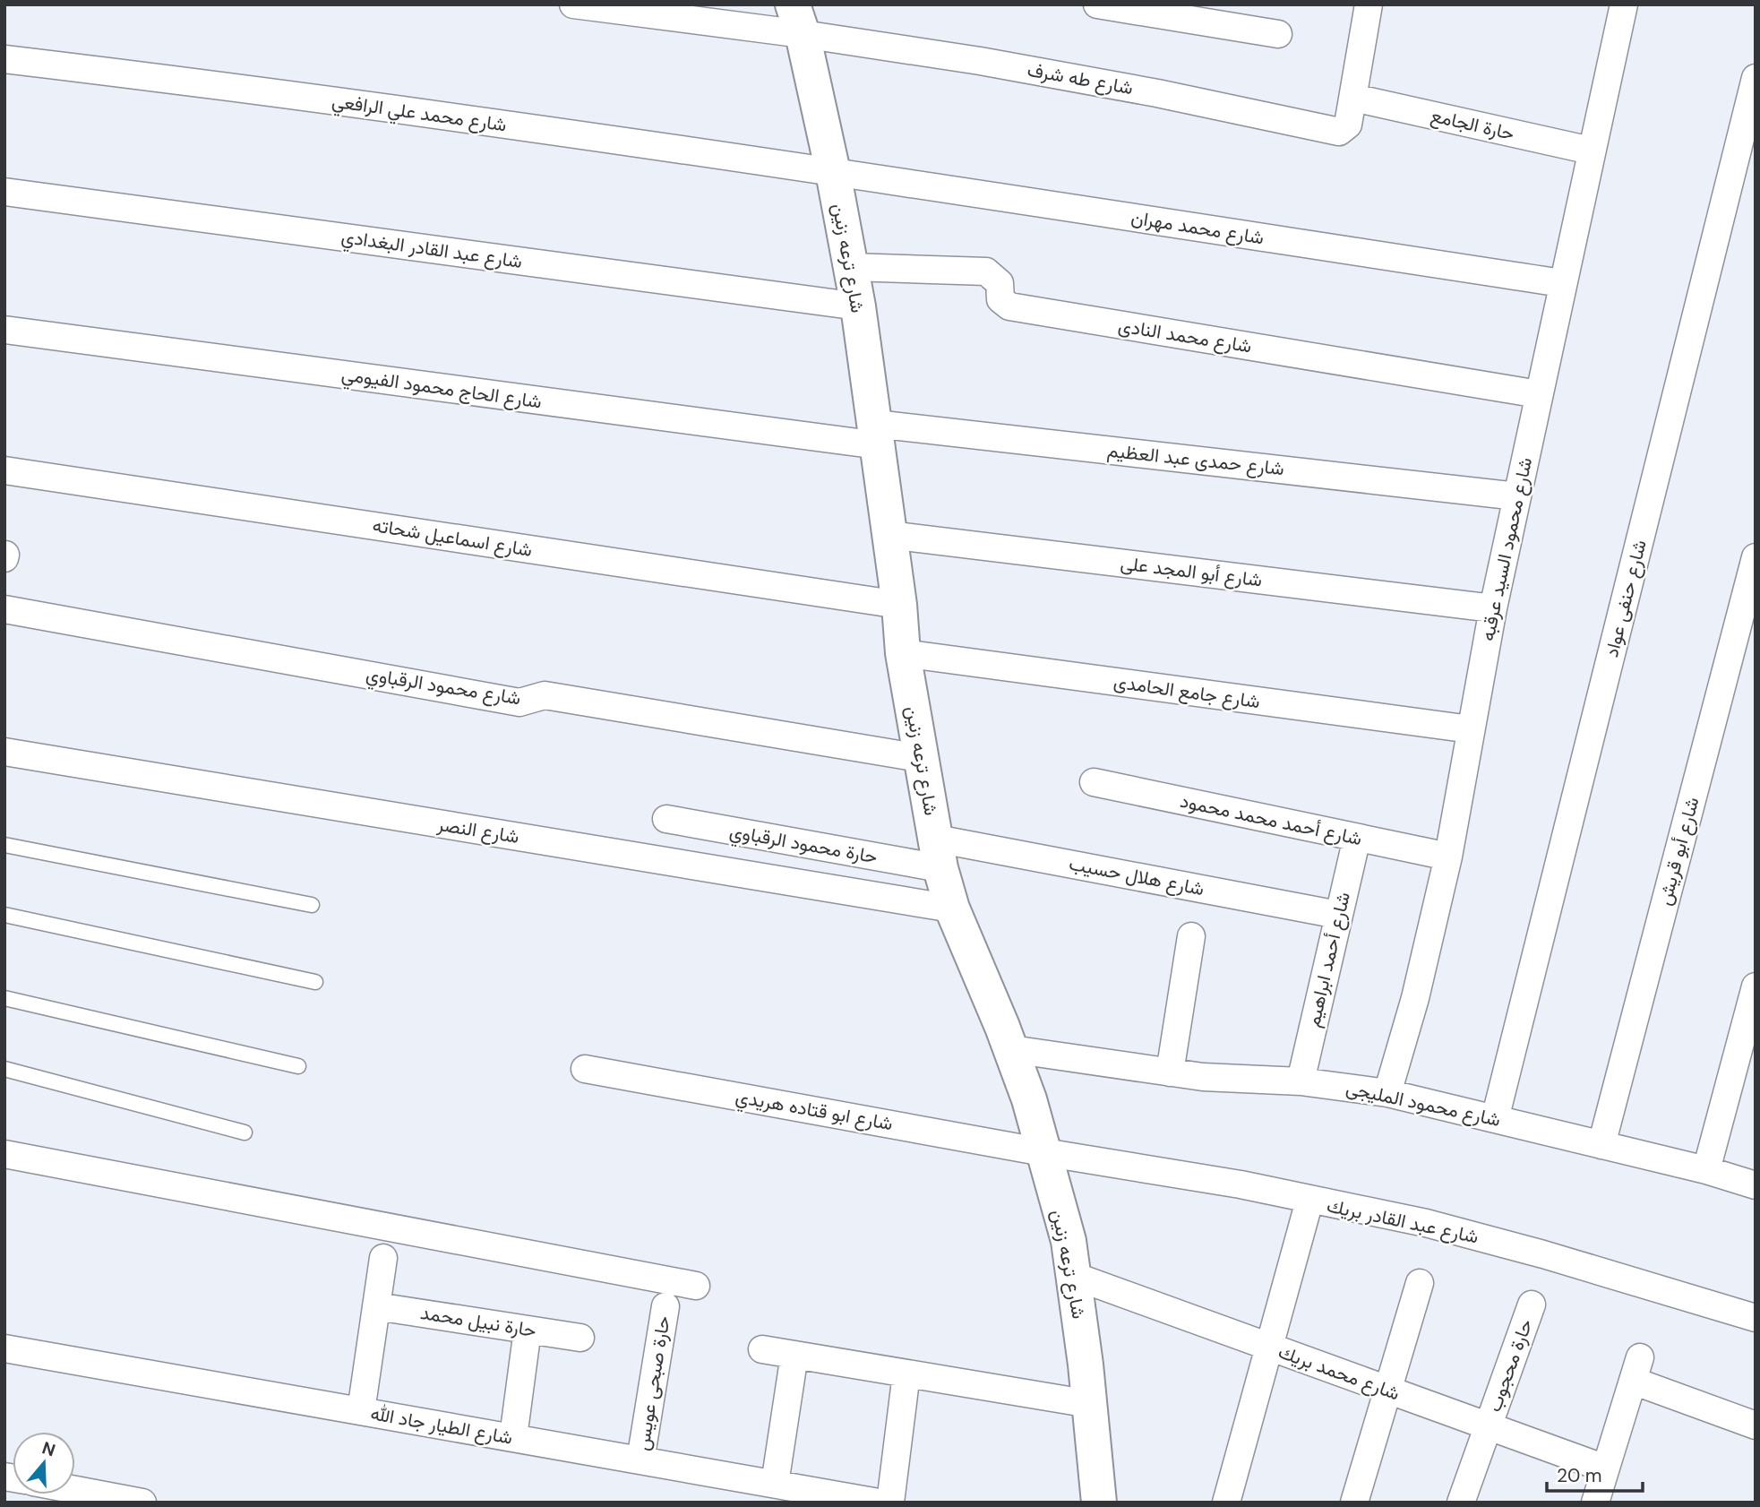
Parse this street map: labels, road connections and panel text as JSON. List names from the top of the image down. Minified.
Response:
{"streets":{"street":["شارع طه شرف","شارع محمد علي الرافعي","حارة الجامع","شارع محمد مهران","شارع عبد القادر البغدادي","شارع ترعه زنين","شارع محمد النادى","شارع الحاج محمود الفيومي","شارع حمدى عبد العظيم","شارع اسماعيل شحاته","شارع محمود السيد عرقبه","شارع أبو المجد على","شارع حنفى عواد","شارع محمود الرقباوي","شارع جامع الحامدى","شارع أحمد محمد محمود","شارع النصر","حارة محمود الرقباوي","شارع أبو قريش","شارع هلال حسيب","شارع أحمد ابراهيم","شارع محمود المليجى","شارع ابو قتاده هريدي","شارع عبد القادر بريك","حارة نبيل محمد","حارة محجوب","شارع محمد بريك","حارة صبحى عويس","شارع الطيار جاد الله"]},"crossings":[["شارع طه شرف","حارة الجامع"],["شارع طه شرف","شارع ترعه زنين"],["شارع محمد علي الرافعي","شارع محمد مهران"],["شارع محمد علي الرافعي","شارع ترعه زنين"],["حارة الجامع","شارع محمود السيد عرقبه"],["شارع محمد مهران","شارع ترعه زنين"],["شارع محمد مهران","شارع محمود السيد عرقبه"],["شارع عبد القادر البغدادي","شارع ترعه زنين"],["شارع ترعه زنين","شارع محمد النادى"],["شارع ترعه زنين","شارع الحاج محمود الفيومي"],["شارع ترعه زنين","شارع حمدى عبد العظيم"],["شارع ترعه زنين","شارع اسماعيل شحاته"],["شارع ترعه زنين","شارع أبو المجد على"],["شارع ترعه زنين","شارع محمود الرقباوي"],["شارع ترعه زنين","شارع جامع الحامدى"],["شارع ترعه زنين","شارع النصر"],["شارع ترعه زنين","حارة محمود الرقباوي"],["شارع ترعه زنين","شارع هلال حسيب"],["شارع ترعه زنين","شارع محمود المليجى"],["شارع ترعه زنين","شارع ابو قتاده هريدي"],["شارع ترعه زنين","شارع عبد القادر بريك"],["شارع ترعه زنين","شارع محمد بريك"],["شارع محمد النادى","شارع محمود السيد عرقبه"],["شارع الحاج محمود الفيومي","شارع حمدى عبد العظيم"],["شارع حمدى عبد العظيم","شارع محمود السيد عرقبه"],["شارع محمود السيد عرقبه","شارع أبو المجد على"],["شارع محمود السيد عرقبه","شارع جامع الحامدى"],["شارع محمود السيد عرقبه","شارع أحمد محمد محمود"],["شارع محمود السيد عرقبه","شارع محمود المليجى"],["شارع حنفى عواد","شارع محمود المليجى"],["شارع أحمد محمد محمود","شارع أحمد ابراهيم"],["حارة محمود الرقباوي","شارع هلال حسيب"],["شارع أبو قريش","شارع محمود المليجى"],["شارع هلال حسيب","شارع أحمد ابراهيم"],["شارع أحمد ابراهيم","شارع محمود المليجى"],["شارع ابو قتاده هريدي","شارع عبد القادر بريك"],["حارة محجوب","شارع محمد بريك"],["حارة صبحى عويس","شارع الطيار جاد الله"]],"scale_bar":"20 m","north":"top"}
